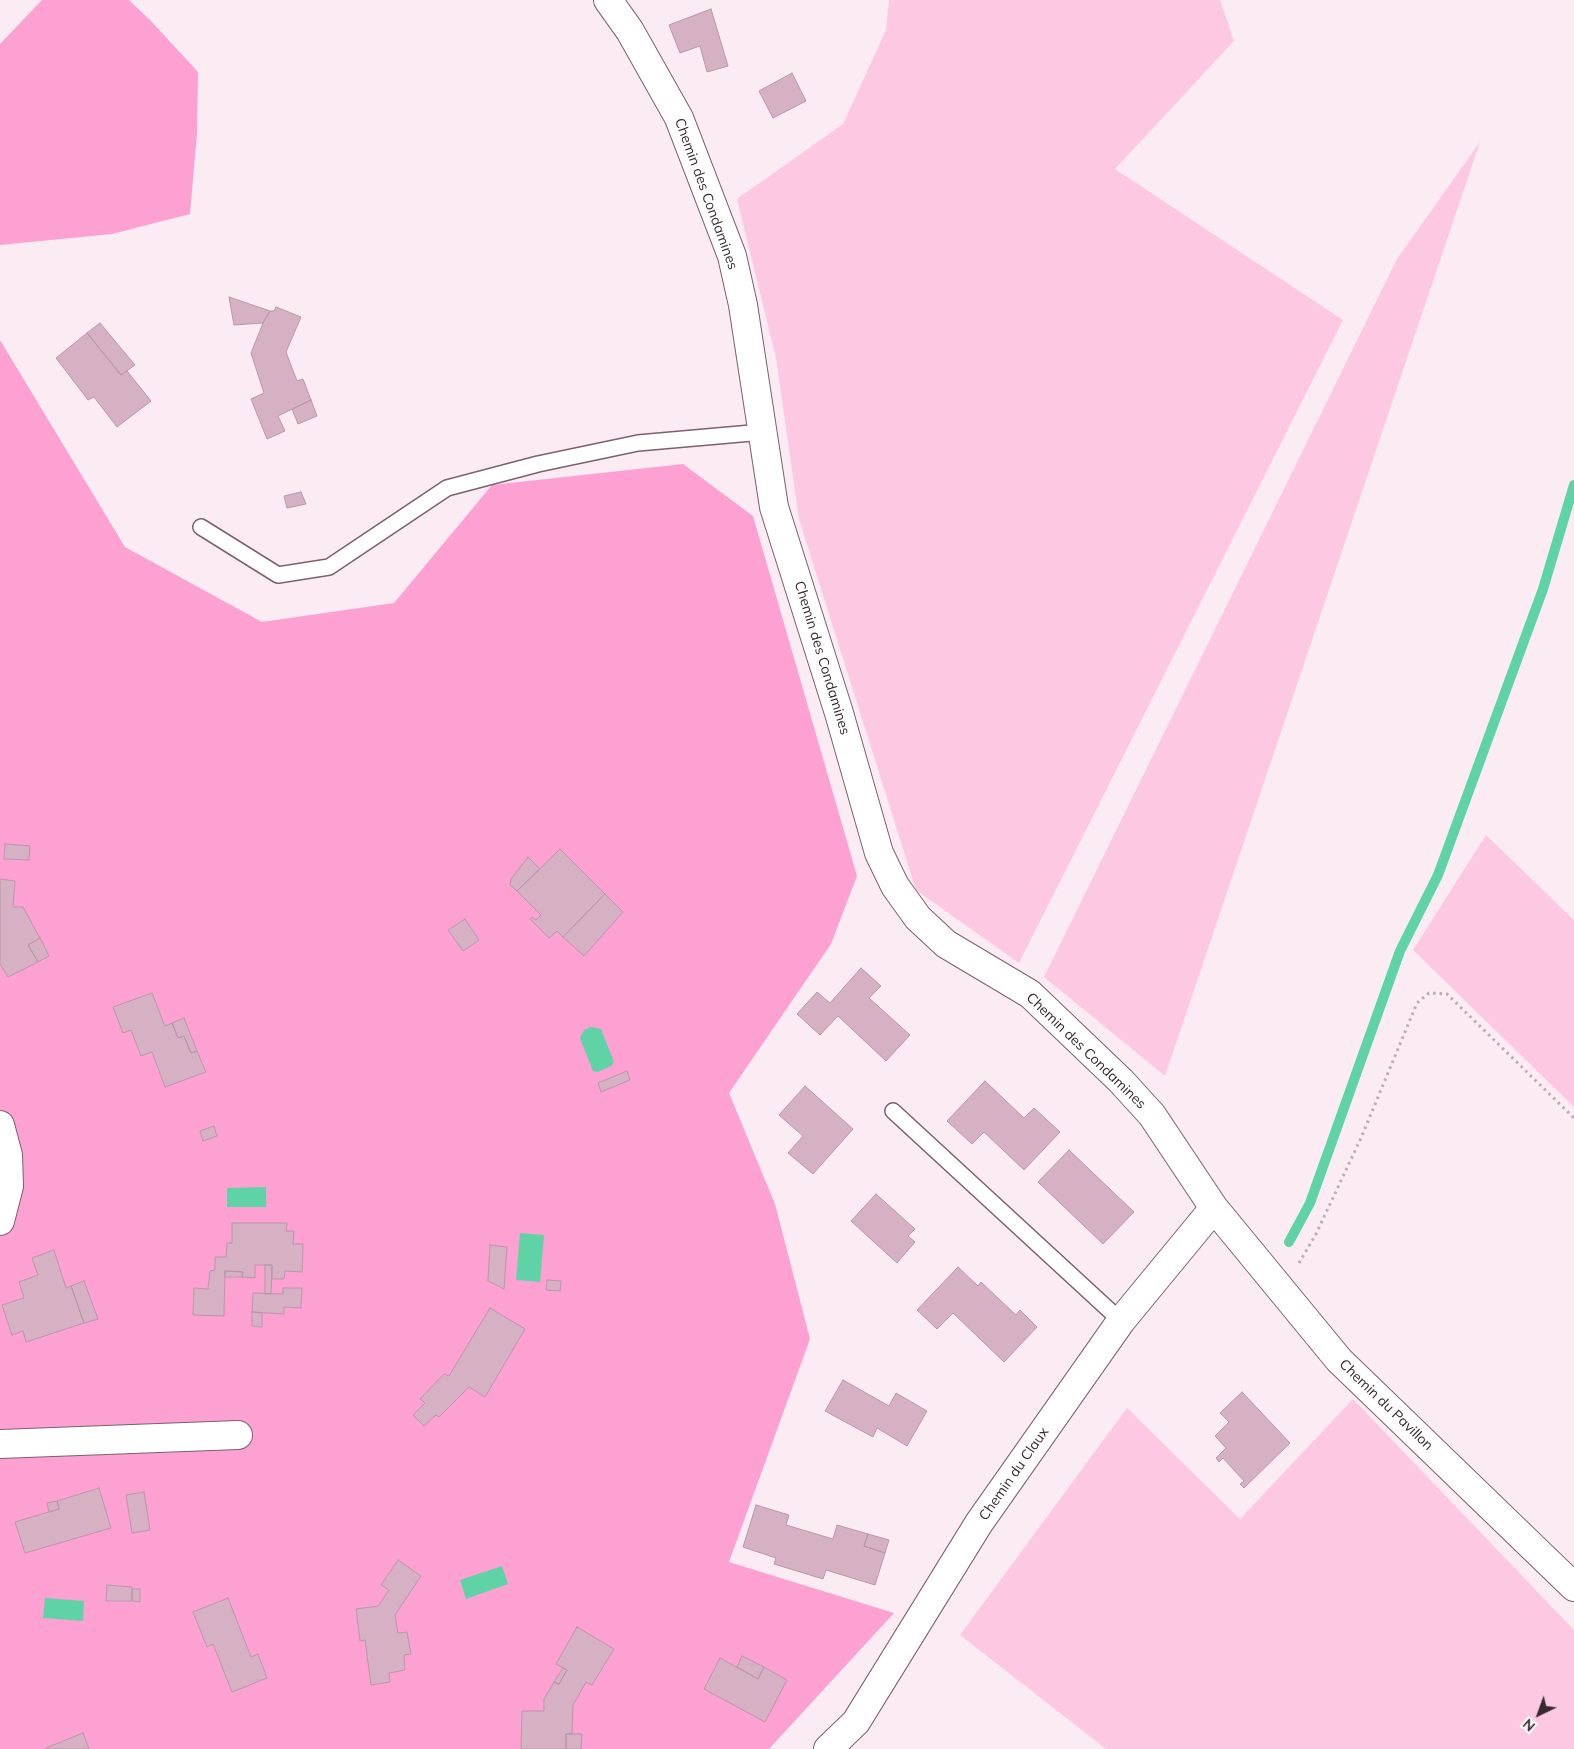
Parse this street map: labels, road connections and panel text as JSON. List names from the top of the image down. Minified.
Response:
{"streets":{"street":["Chemin des Condamines","Chemin du Pavillon","Chemin du Claux"]},"crossings":[["Chemin des Condamines","Chemin du Pavillon"],["Chemin des Condamines","Chemin du Claux"],["Chemin du Pavillon","Chemin du Claux"]],"north":"bottom left"}
